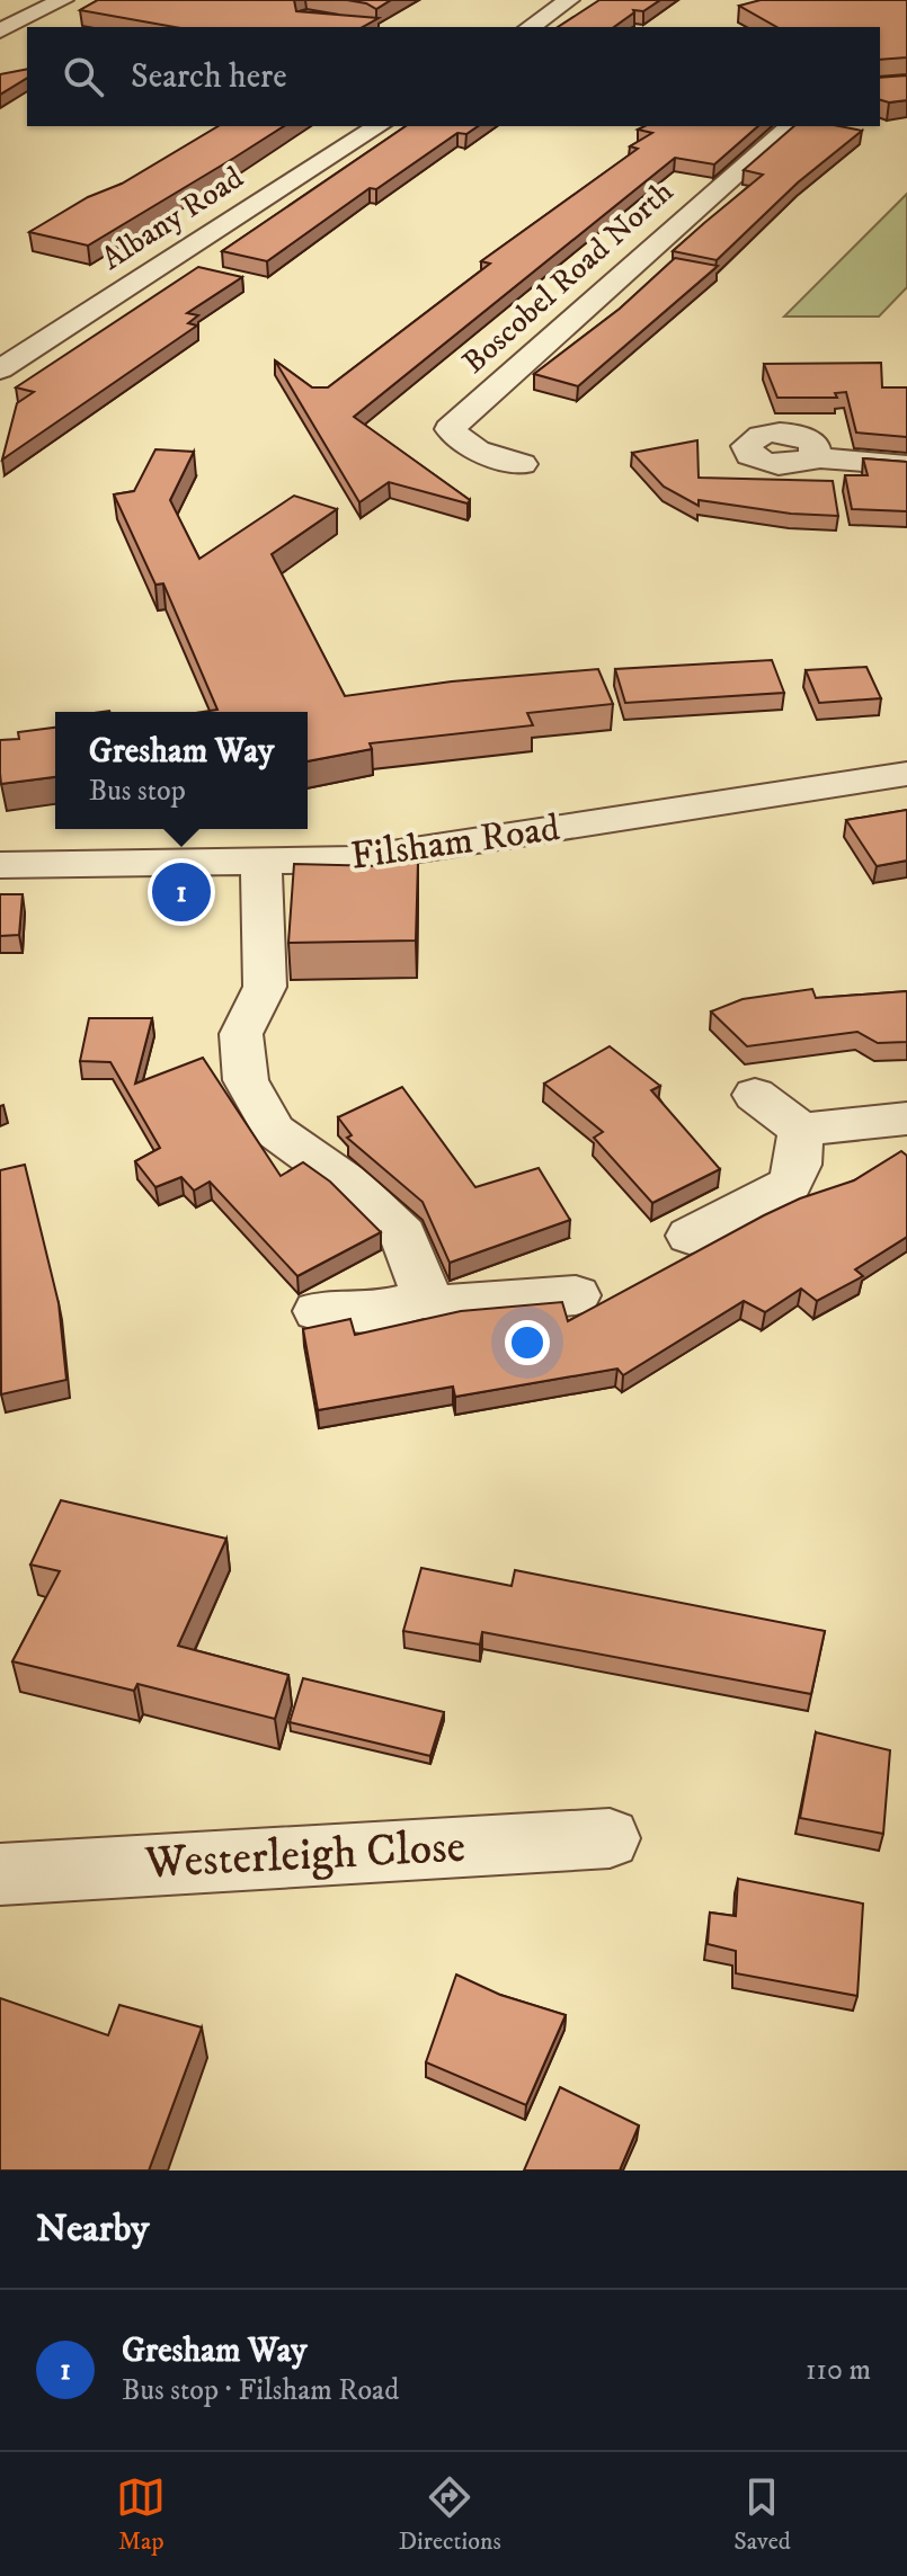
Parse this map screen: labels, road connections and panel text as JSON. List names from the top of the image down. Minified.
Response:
{"streets":{"street":["Albany Road","Boscobel Road North","Filsham Road","Westerleigh Close"]},"page":{"search":"Search here","popup":["Gresham Way","Bus stop"],"pins":"1","heading":"Nearby","list":[{"mark":"1","name":"Gresham Way","note":"Bus stop · Filsham Road","value":"110 m"}],"nav":["Map","Directions","Saved"]}}
